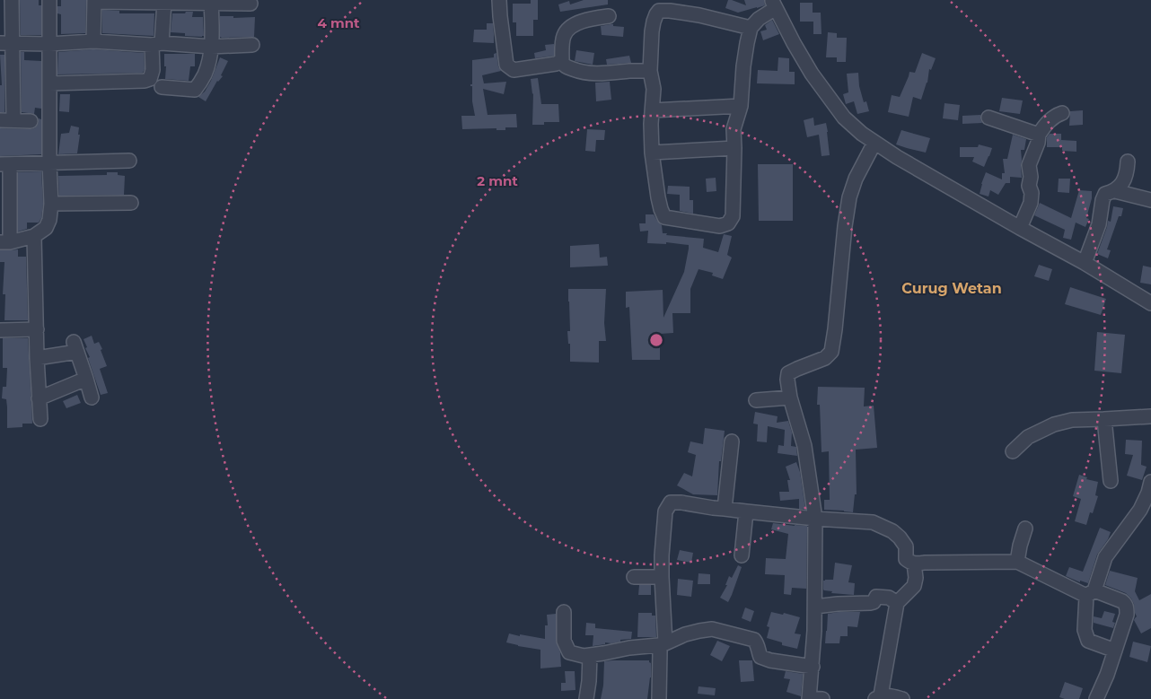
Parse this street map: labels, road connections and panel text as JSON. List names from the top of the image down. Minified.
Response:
{"districts":["Curug Wetan"],"rings":["4 mnt","2 mnt"]}
